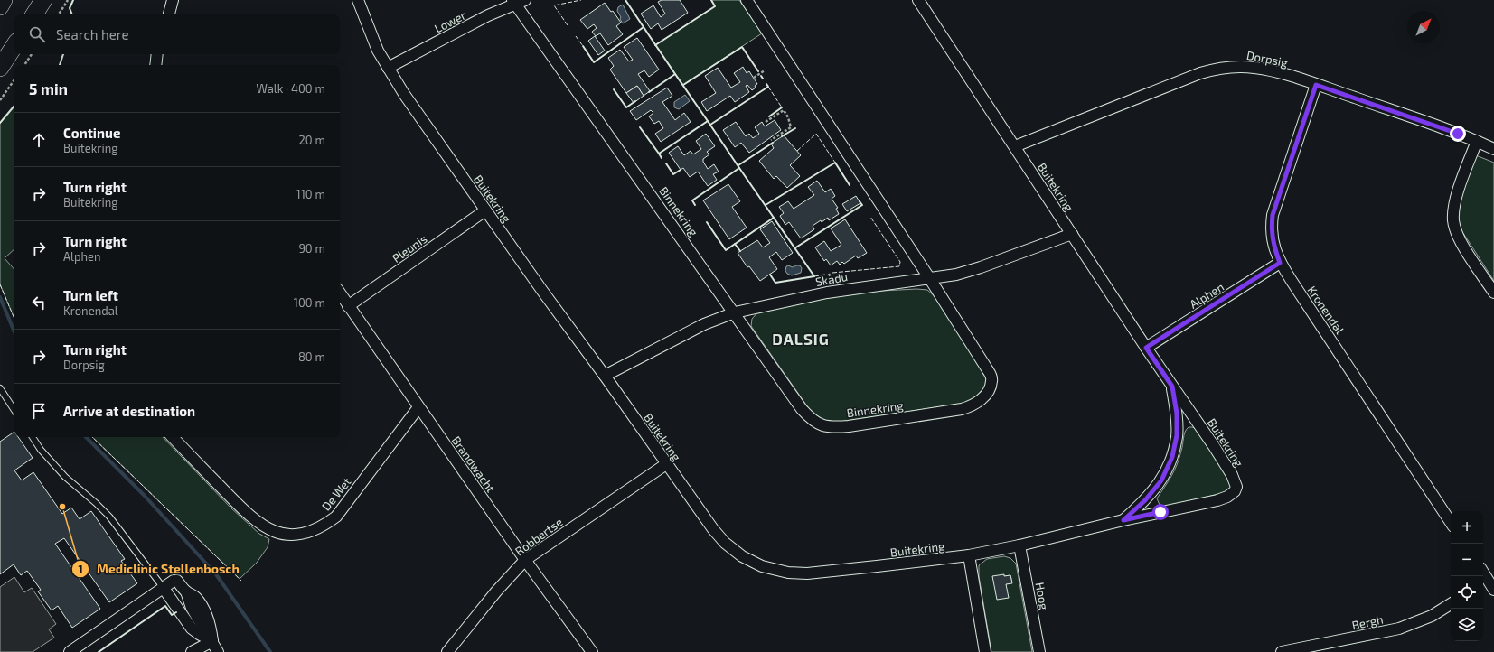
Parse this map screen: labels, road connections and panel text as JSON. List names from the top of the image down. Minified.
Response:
{"streets":{"street":["Lower","Dorpsig","Buitekring","Binnekring","Pleunis","Skadu","Alphen","Kronendal","Brandwacht","De Wet","Robbertse","Hoog","Bergh"]},"crossings":[["Lower","Buitekring"],["Lower","Binnekring"],["Dorpsig","Buitekring"],["Dorpsig","Kronendal"],["Buitekring","Pleunis"],["Buitekring","Skadu"],["Buitekring","Alphen"],["Buitekring","Robbertse"],["Buitekring","Hoog"],["Binnekring","Skadu"],["Pleunis","Brandwacht"],["Alphen","Kronendal"],["Brandwacht","De Wet"],["Brandwacht","Robbertse"]],"districts":["DALSIG"],"places":["Mediclinic Stellenbosch"],"north":"top right","page":{"search":"Search here","heading":["5 min","Walk · 400 m"],"list":[["Continue","Buitekring","20 m"],["Turn right","Buitekring","110 m"],["Turn right","Alphen","90 m"],["Turn left","Kronendal","100 m"],["Turn right","Dorpsig","80 m"],"Arrive at destination"],"map_buttons":["+","−"]}}
